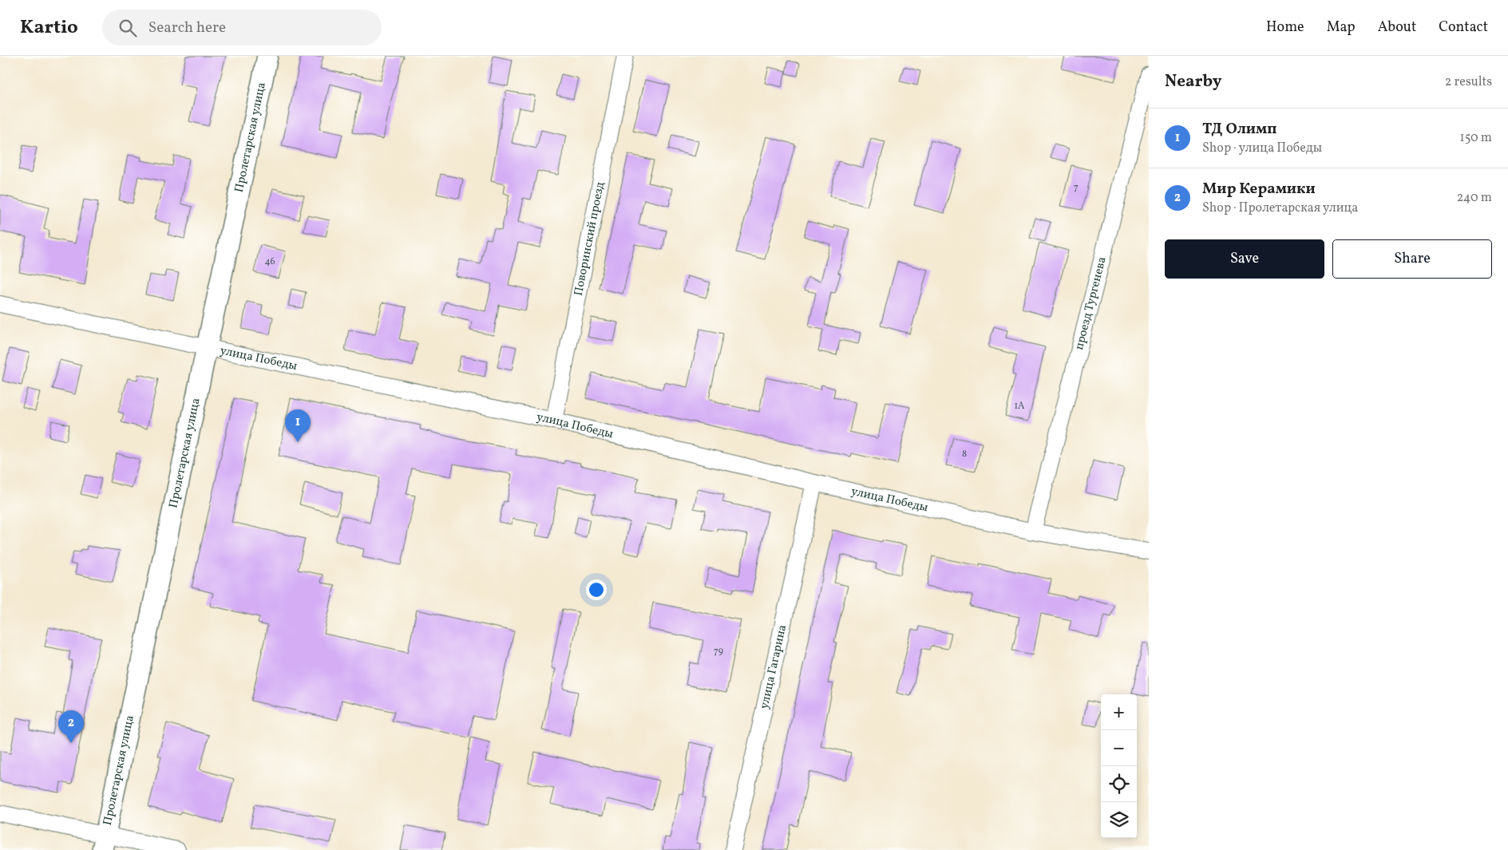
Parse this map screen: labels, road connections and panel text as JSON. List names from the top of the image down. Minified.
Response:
{"streets":{"street":["Пролетарская улица","Поворинский проезд","проезд Тургенева","улица Победы","улица Гагарина"]},"crossings":[["Пролетарская улица","улица Победы"],["Поворинский проезд","улица Победы"],["проезд Тургенева","улица Победы"],["улица Победы","улица Гагарина"]],"house_numbers":["7","46","1А","8","79"],"page":{"header":"Kartio","search":"Search here","nav":["Home","Map","About","Contact"],"heading":["Nearby","2 results"],"list":[{"mark":"1","name":"ТД Олимп","note":"Shop · улица Победы","value":"150 m"},{"mark":"2","name":"Мир Керамики","note":"Shop · Пролетарская улица","value":"240 m"}],"buttons":["Save","Share"],"pins":["1","2"],"map_buttons":["+","−"]}}
